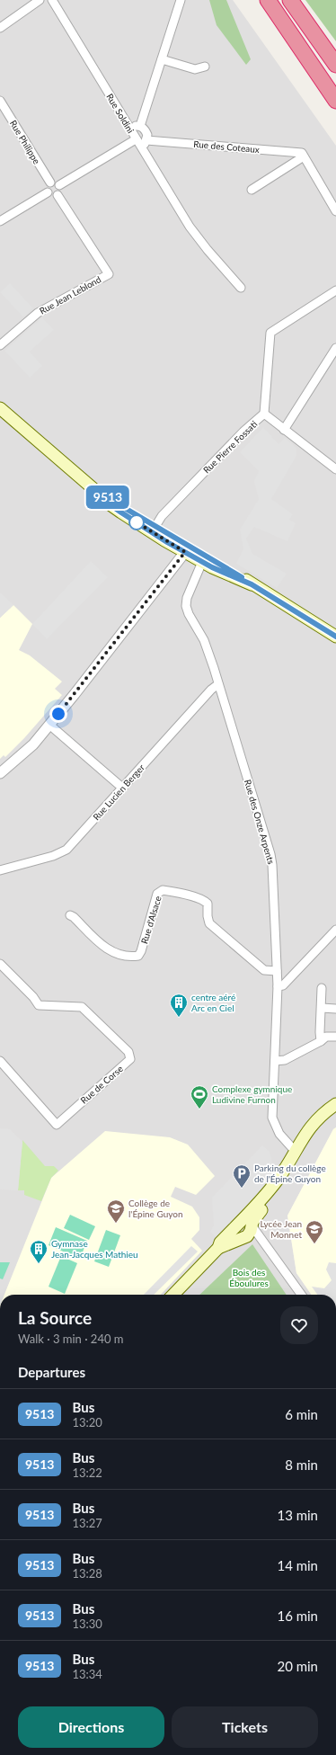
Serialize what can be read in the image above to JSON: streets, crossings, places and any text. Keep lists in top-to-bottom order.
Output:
{
  "streets": {
    "street": [
      "Rue Soldini",
      "Rue Philippe",
      "Rue des Coteaux",
      "Rue Jean Leblond",
      "Rue Pierre Fossati",
      "Rue Lucien Berger",
      "Rue des Onze Arpents",
      "Rue d'Alsace",
      "Rue de Corse"
    ]
  },
  "crossings": [
    ["Rue Philippe", "Rue Jean Leblond"],
    ["Rue Lucien Berger", "Rue des Onze Arpents"],
    ["Rue des Onze Arpents", "Rue d'Alsace"]
  ],
  "parks": ["Bois des Éboulures"],
  "places": {
    "building": ["centre aéré Arc en Ciel", "Gymnase Jean-Jacques Mathieu"],
    "sports": ["Complexe gymnique Ludivine Furnon"],
    "parking": ["Parking du collège de l'Épine Guyon"],
    "school or university": ["Collège de l'Épine Guyon", "Lycée Jean Monnet"]
  },
  "lines": ["bus line 9513"],
  "page": {
    "on_map": "9513",
    "heading": [
      ["La Source", "Walk · 3 min · 240 m"],
      "Departures"
    ],
    "list": [
      {
        "mark": "9513",
        "name": "Bus",
        "note": "13:20",
        "value": "6 min"
      },
      {
        "mark": "9513",
        "name": "Bus",
        "note": "13:22",
        "value": "8 min"
      },
      {
        "mark": "9513",
        "name": "Bus",
        "note": "13:27",
        "value": "13 min"
      },
      {
        "mark": "9513",
        "name": "Bus",
        "note": "13:28",
        "value": "14 min"
      },
      {
        "mark": "9513",
        "name": "Bus",
        "note": "13:30",
        "value": "16 min"
      },
      {
        "mark": "9513",
        "name": "Bus",
        "note": "13:34",
        "value": "20 min"
      }
    ],
    "buttons": ["Directions", "Tickets"]
  }
}
